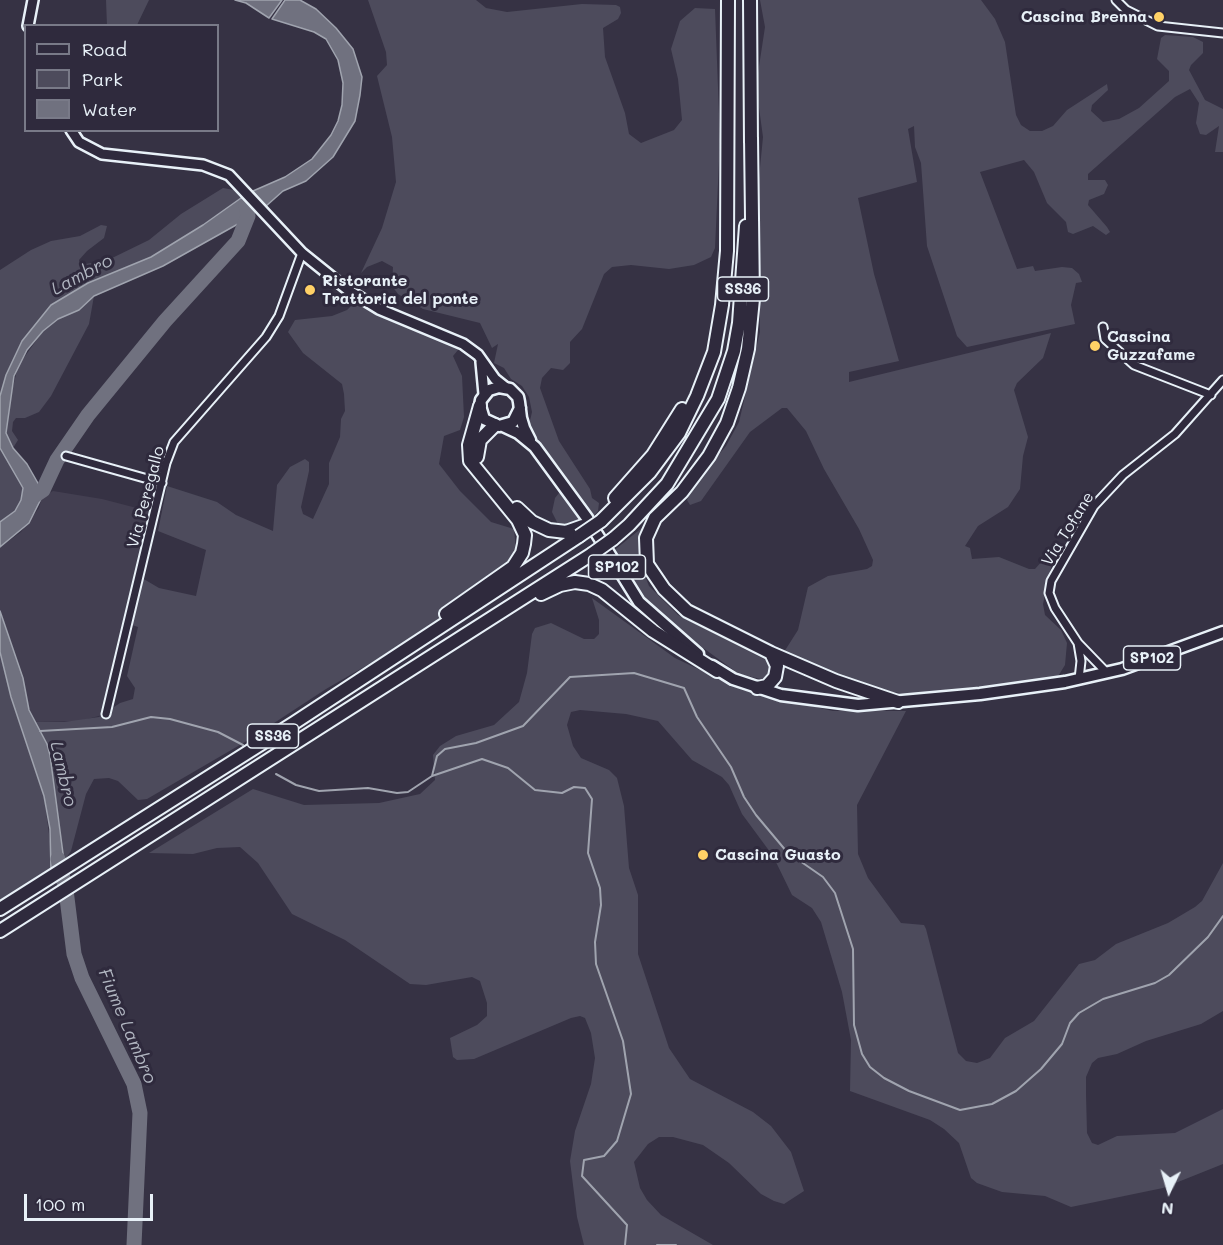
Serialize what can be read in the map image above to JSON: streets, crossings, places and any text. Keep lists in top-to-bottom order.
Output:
{
  "streets": {
    "highway": ["SS36"],
    "main road": ["SP102"],
    "street": ["Via Peregallo", "Via Tofane"]
  },
  "crossings": [
    ["Via Tofane", "SP102"]
  ],
  "water": ["Lambro", "Fiume Lambro"],
  "places": [
    "Cascina Brenna",
    "Ristorante Trattoria del ponte",
    "Cascina Guzzafame",
    "Cascina Guasto"
  ],
  "legend": ["Road", "Park", "Water"],
  "scale_bar": "100 m",
  "north": "bottom"
}
